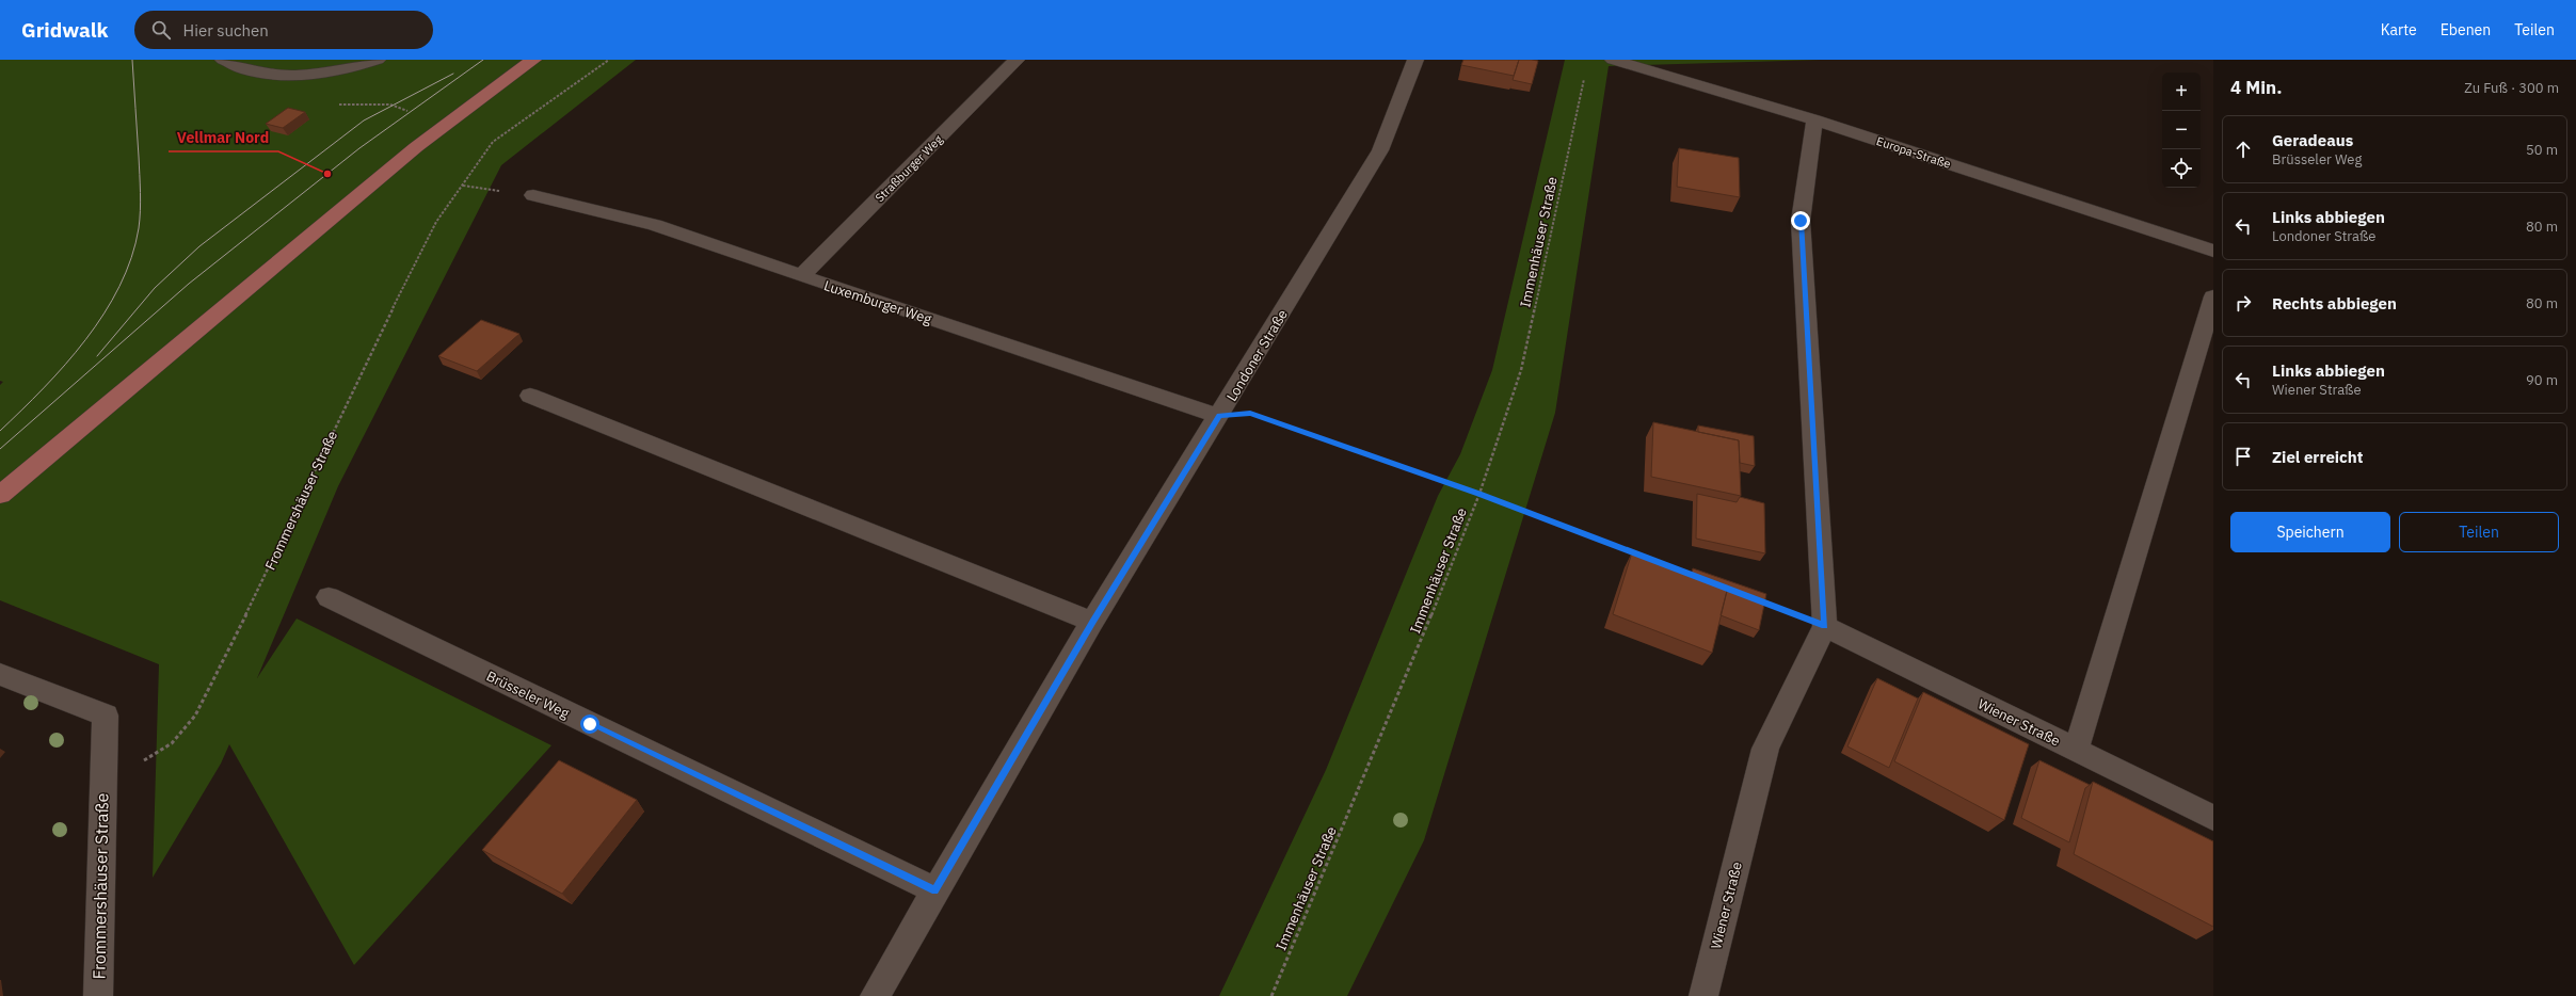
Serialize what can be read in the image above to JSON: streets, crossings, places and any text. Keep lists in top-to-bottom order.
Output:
{
  "streets": {
    "street": [
      "Europa-Straße",
      "Straßburger Weg",
      "Luxemburger Weg",
      "Londoner Straße",
      "Frommershäuser Straße",
      "Brüsseler Weg",
      "Wiener Straße"
    ],
    "path": ["Immenhäuser Straße"]
  },
  "crossings": [
    ["Europa-Straße", "Wiener Straße"],
    ["Straßburger Weg", "Luxemburger Weg"],
    ["Luxemburger Weg", "Londoner Straße"],
    ["Londoner Straße", "Brüsseler Weg"]
  ],
  "places": ["Vellmar Nord"],
  "page": {
    "header": "Gridwalk",
    "search": "Hier suchen",
    "nav": ["Karte", "Ebenen", "Teilen"],
    "heading": ["4 Min.", "Zu Fuß · 300 m"],
    "map_buttons": ["+", "−"],
    "list": [
      ["Geradeaus", "Brüsseler Weg", "50 m"],
      ["Links abbiegen", "Londoner Straße", "80 m"],
      ["Rechts abbiegen", "80 m"],
      ["Links abbiegen", "Wiener Straße", "90 m"],
      "Ziel erreicht"
    ],
    "buttons": ["Speichern", "Teilen"]
  }
}
